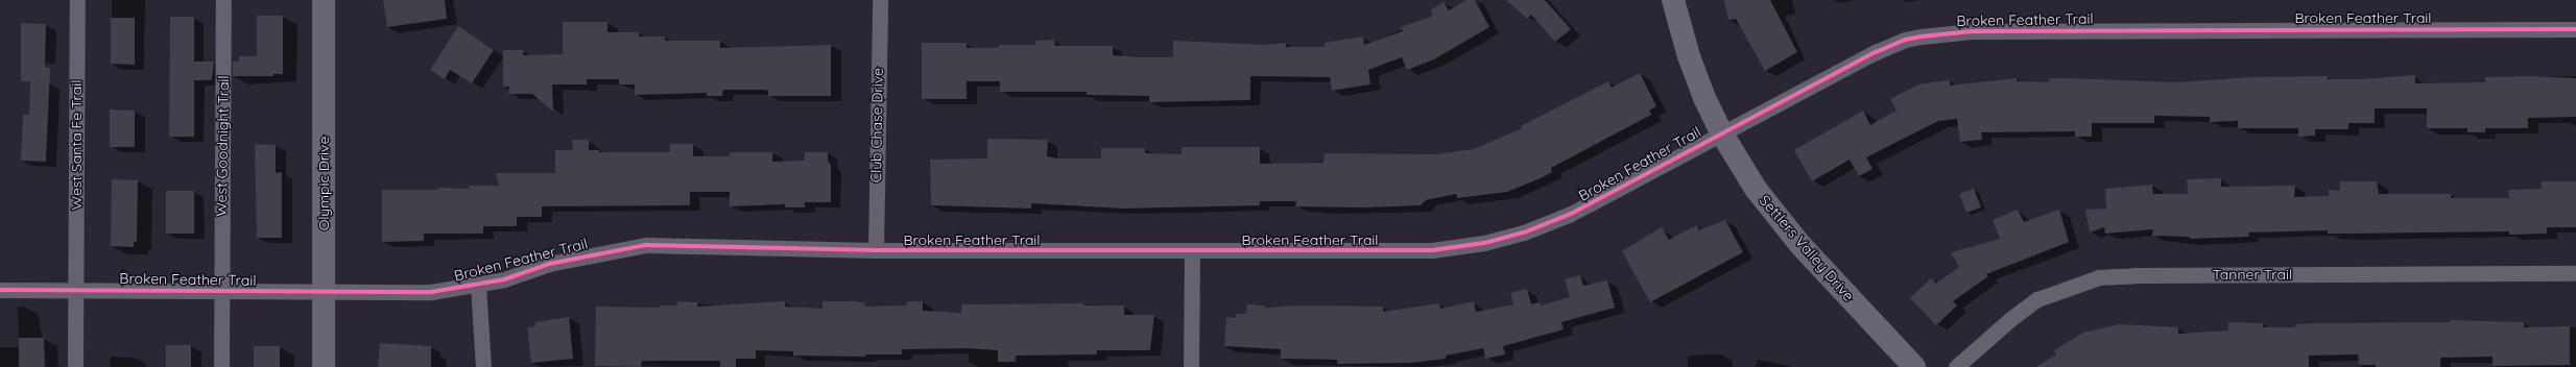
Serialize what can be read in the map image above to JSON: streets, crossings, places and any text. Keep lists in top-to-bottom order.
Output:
{
  "streets": {
    "street": [
      "Broken Feather Trail",
      "Club Chase Drive",
      "West Santa Fe Trail",
      "West Goodnight Trail",
      "Olympic Drive",
      "Settlers Valley Drive",
      "Tanner Trail"
    ]
  },
  "crossings": [
    ["Broken Feather Trail", "Club Chase Drive"],
    ["Broken Feather Trail", "West Santa Fe Trail"],
    ["Broken Feather Trail", "West Goodnight Trail"],
    ["Broken Feather Trail", "Olympic Drive"],
    ["Broken Feather Trail", "Settlers Valley Drive"]
  ]
}
